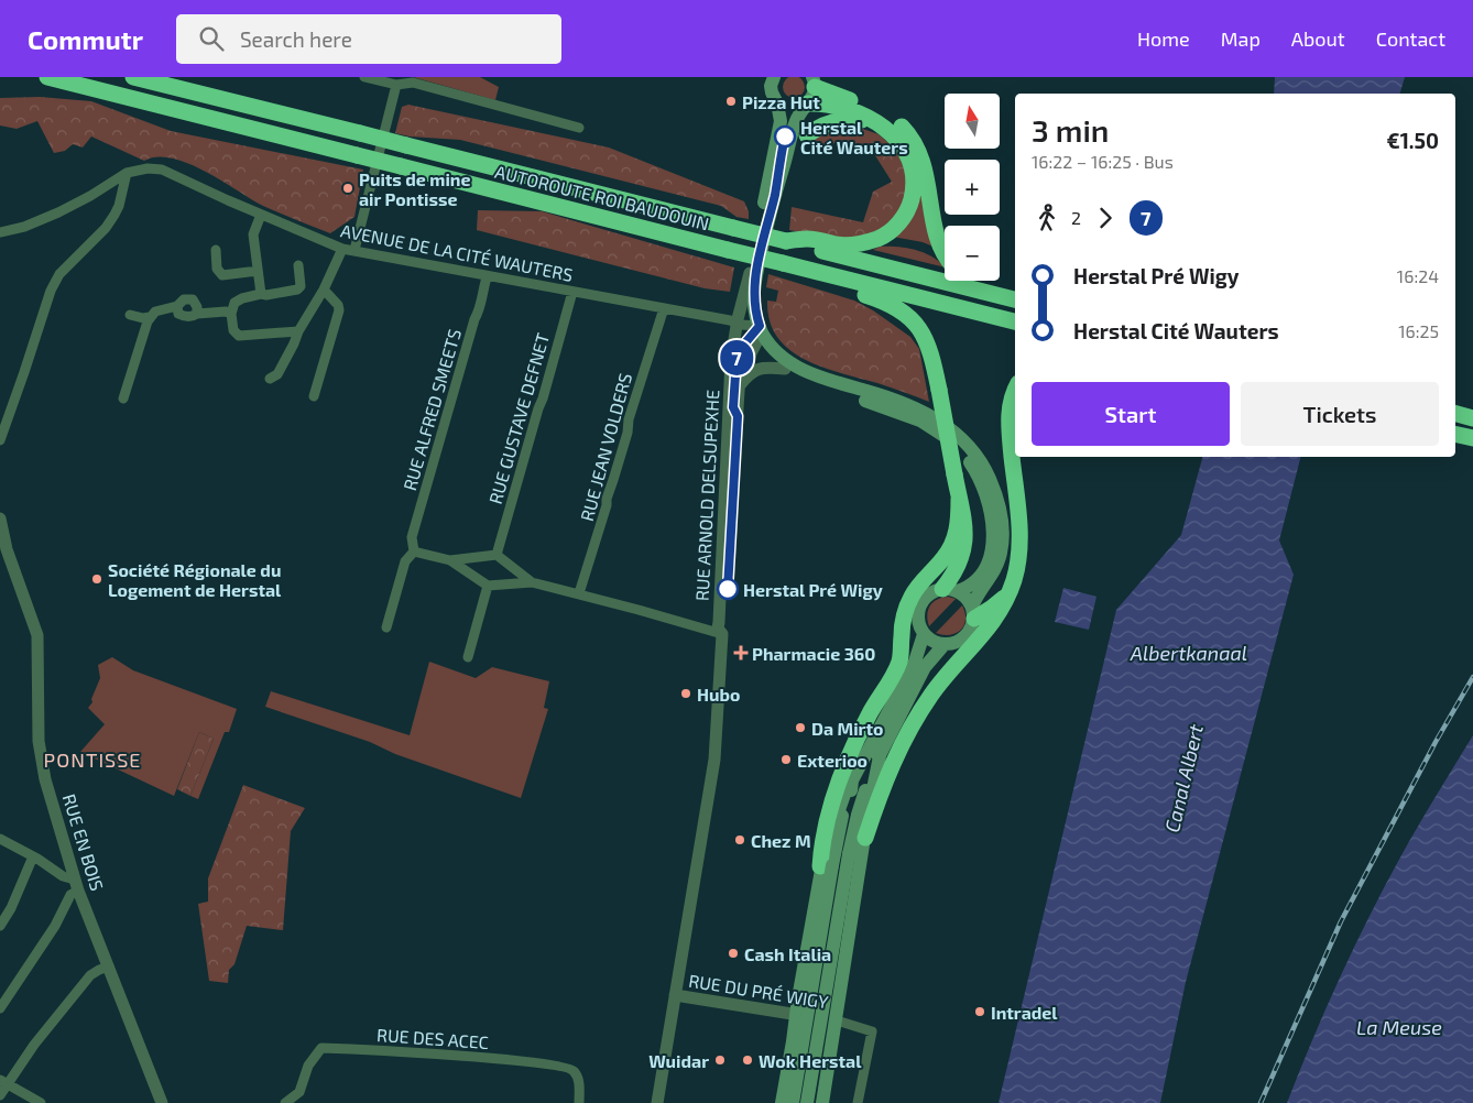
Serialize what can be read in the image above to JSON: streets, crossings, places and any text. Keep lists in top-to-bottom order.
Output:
{
  "streets": {
    "highway": ["AUTOROUTE ROI BAUDOUIN"],
    "street": [
      "AVENUE DE LA CITÉ WAUTERS",
      "RUE ALFRED SMEETS",
      "RUE GUSTAVE DEFNET",
      "RUE JEAN VOLDERS",
      "RUE ARNOLD DELSUPEXHE",
      "RUE EN BOIS",
      "RUE DU PRÉ WIGY",
      "RUE DES ACEC"
    ]
  },
  "crossings": [
    ["AVENUE DE LA CITÉ WAUTERS", "RUE ALFRED SMEETS"],
    ["AVENUE DE LA CITÉ WAUTERS", "RUE GUSTAVE DEFNET"],
    ["AVENUE DE LA CITÉ WAUTERS", "RUE JEAN VOLDERS"],
    ["AVENUE DE LA CITÉ WAUTERS", "RUE ARNOLD DELSUPEXHE"],
    ["RUE ARNOLD DELSUPEXHE", "RUE DU PRÉ WIGY"]
  ],
  "districts": ["PONTISSE"],
  "water": ["Albertkanaal", "Canal Albert", "La Meuse"],
  "places": {
    "other": [
      "Pizza Hut",
      "Herstal Cité Wauters",
      "Puits de mine air Pontisse",
      "Société Régionale du Logement de Herstal",
      "Herstal Pré Wigy",
      "Hubo",
      "Da Mirto",
      "Exterioo",
      "Chez M",
      "Cash Italia",
      "Intradel",
      "Wuidar",
      "Wok Herstal"
    ],
    "health": ["Pharmacie 360"]
  },
  "lines": ["bus line 7"],
  "north": "top",
  "page": {
    "header": "Commutr",
    "search": "Search here",
    "nav": [
      "Home",
      "Map",
      "About",
      "Contact"
    ],
    "on_map": "7",
    "map_buttons": ["+", "−"],
    "heading": ["3 min", "16:22 – 16:25 · Bus", "€1.50"],
    "legs": ["2", "7"],
    "list": [
      {
        "name": "Herstal Pré Wigy",
        "value": "16:24"
      },
      {
        "name": "Herstal Cité Wauters",
        "value": "16:25"
      }
    ],
    "buttons": ["Start", "Tickets"]
  }
}
